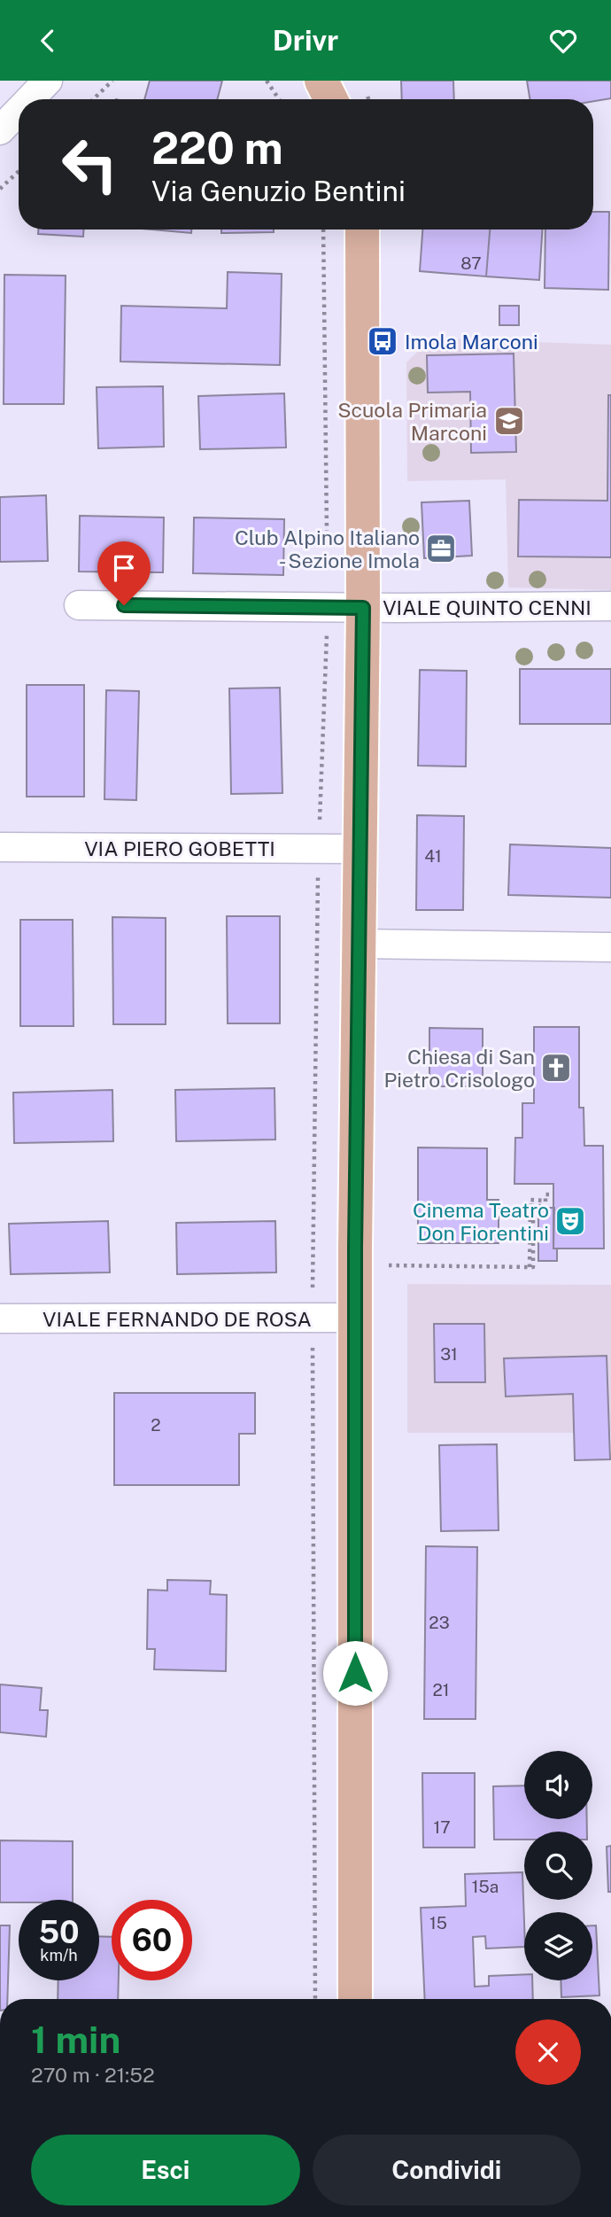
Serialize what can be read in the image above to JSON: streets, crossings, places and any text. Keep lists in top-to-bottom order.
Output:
{
  "streets": {
    "street": ["VIALE QUINTO CENNI", "VIA PIERO GOBETTI", "VIALE FERNANDO DE ROSA"]
  },
  "places": {
    "bus stop": ["Imola Marconi"],
    "school or university": ["Scuola Primaria Marconi"],
    "office": ["Club Alpino Italiano - Sezione Imola"],
    "church": ["Chiesa di San Pietro Crisologo"],
    "theatre": ["Cinema Teatro Don Fiorentini"]
  },
  "house_numbers": [
    "87",
    "41",
    "31",
    "2",
    "23",
    "21",
    "17",
    "15a",
    "15"
  ],
  "page": {
    "header": "Drivr",
    "turn": ["220 m", "Via Genuzio Bentini"],
    "speed": "50 km/h",
    "limit": "60",
    "heading": ["1 min", "270 m · 21:52"],
    "buttons": ["Esci", "Condividi"]
  }
}
